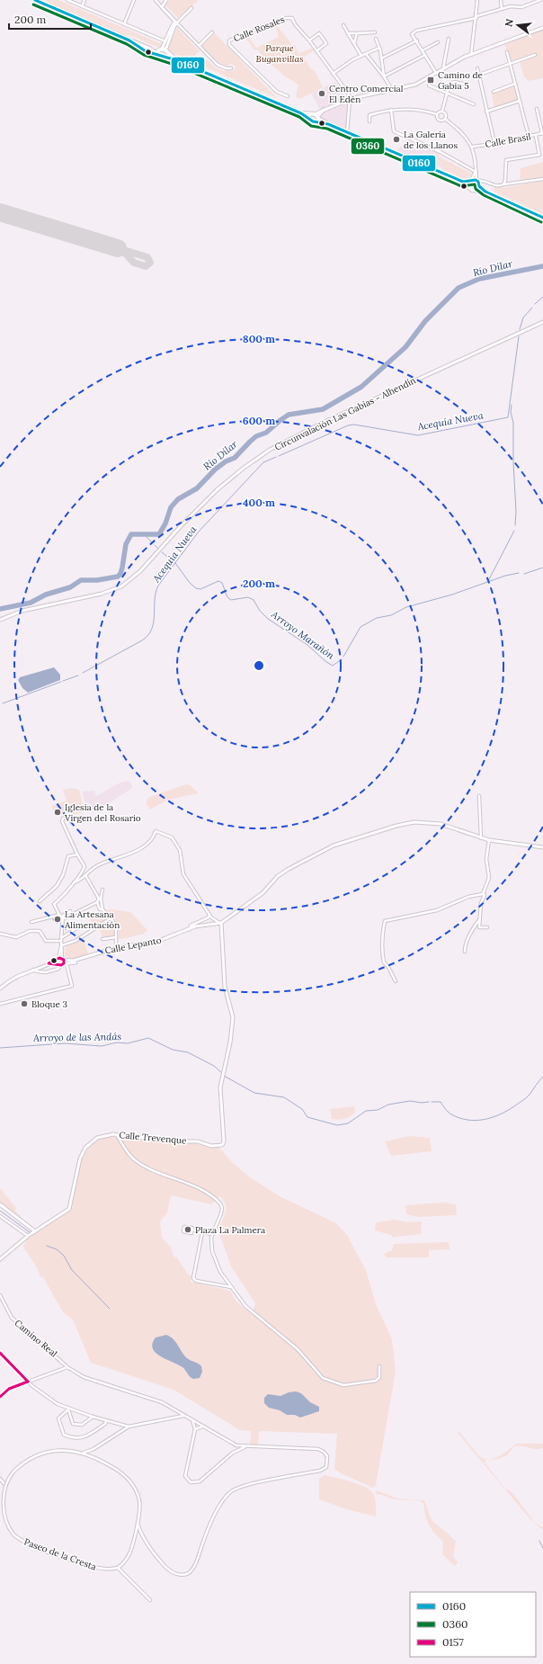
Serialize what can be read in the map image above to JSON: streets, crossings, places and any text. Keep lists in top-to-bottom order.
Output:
{
  "streets": {
    "street": [
      "Calle Rosales",
      "Calle Brasil",
      "Circunvalación Las Gabias - Alhendín",
      "Calle Lepanto",
      "Calle Trevenque",
      "Camino Real",
      "Paseo de la Cresta"
    ]
  },
  "crossings": [
    ["Calle Lepanto", "Calle Trevenque"]
  ],
  "water": [
    "Río Dílar",
    "Acequia Nueva",
    "Arroyo Marañón",
    "Arroyo de las Andás"
  ],
  "parks": ["Parque Buganvillas"],
  "places": {
    "transit": ["Camino de Gabia 5"],
    "other": [
      "Centro Comercial El Edén",
      "La Galería de los Llanos",
      "Iglesia de la Virgen del Rosario",
      "La Artesana Alimentación",
      "Bloque 3",
      "Plaza La Palmera"
    ]
  },
  "lines": ["transit line 0160", "transit line 0360", "transit line 0157"],
  "legend": ["0160", "0360", "0157"],
  "scale_bar": "200 m",
  "north": "left",
  "rings": [
    "800 m",
    "600 m",
    "400 m",
    "200 m"
  ]
}
